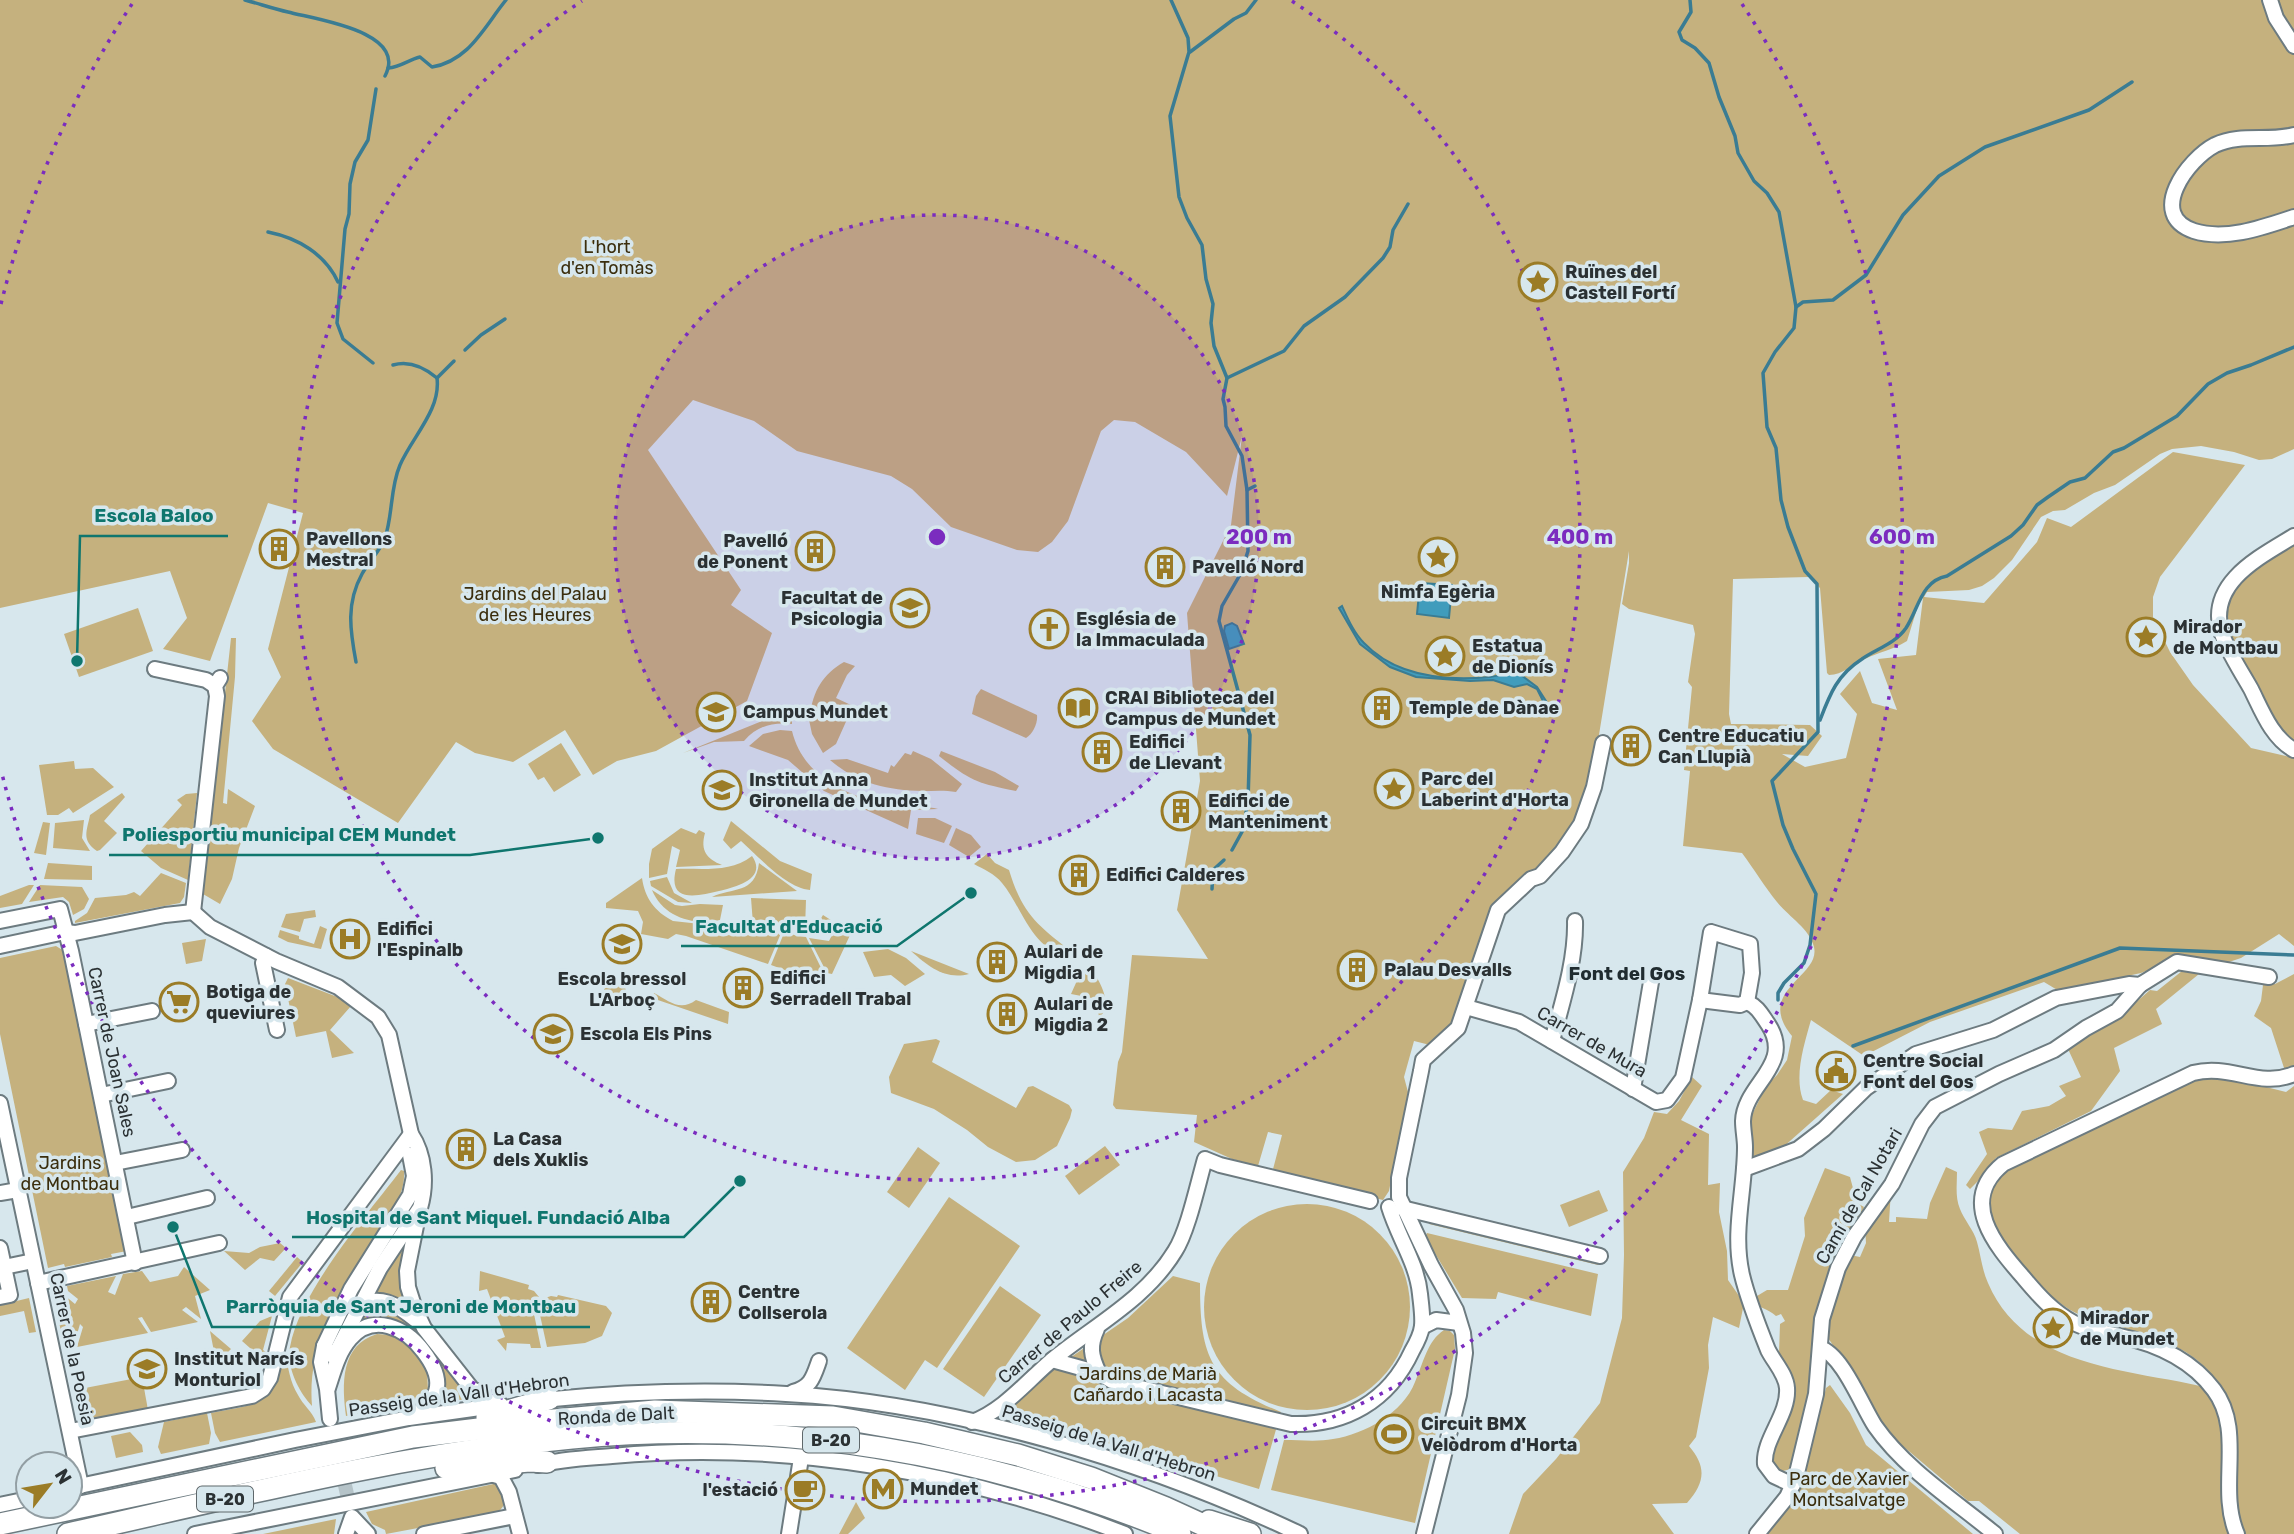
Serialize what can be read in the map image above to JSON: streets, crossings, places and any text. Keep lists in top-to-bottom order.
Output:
{
  "streets": {
    "highway": ["Ronda de Dalt", "B-20"],
    "street": [
      "Carrer de Mura",
      "Carrer de Joan Sales",
      "Camí de Cal Notari",
      "Carrer de Paulo Freire",
      "Carrer de la Poesia",
      "Passeig de la Vall d'Hebron"
    ]
  },
  "crossings": [
    ["Carrer de Paulo Freire", "Passeig de la Vall d'Hebron"],
    ["Passeig de la Vall d'Hebron", "Ronda de Dalt"]
  ],
  "districts": ["Font del Gos"],
  "parks": [
    "L'hort d'en Tomàs",
    "Jardins del Palau de les Heures",
    "Jardins de Montbau",
    "Jardins de Marià Cañardo i Lacasta",
    "Parc de Xavier Montsalvatge"
  ],
  "places": {
    "place": [
      "Ruïnes del Castell Fortí",
      "Nimfa Egèria",
      "Mirador de Montbau",
      "Estatua de Dionís",
      "Parc del Laberint d'Horta",
      "Mirador de Mundet"
    ],
    "building": [
      "Pavellons Mestral",
      "Pavelló de Ponent",
      "Pavelló Nord",
      "Temple de Dànae",
      "Centre Educatiu Can Llupià",
      "Edifici de Llevant",
      "Edifici de Manteniment",
      "Edifici Calderes",
      "Aulari de Migdia 1",
      "Palau Desvalls",
      "Edifici Serradell Trabal",
      "Aulari de Migdia 2",
      "La Casa dels Xuklis",
      "Centre Collserola"
    ],
    "school or university": [
      "Facultat de Psicologia",
      "Campus Mundet",
      "Institut Anna Gironella de Mundet",
      "Escola bressol L'Arboç",
      "Escola Els Pins",
      "Institut Narcís Monturiol"
    ],
    "church": ["Església de la Immaculada"],
    "other": [
      "Escola Baloo",
      "Poliesportiu municipal CEM Mundet",
      "Facultat d'Educació",
      "Hospital de Sant Miquel. Fundació Alba",
      "Parròquia de Sant Jeroni de Montbau"
    ],
    "library": ["CRAI Biblioteca del Campus de Mundet"],
    "hospital": ["Edifici l'Espinalb"],
    "supermarket": ["Botiga de queviures"],
    "public building": ["Centre Social Font del Gos"],
    "sports": ["Circuit BMX Velòdrom d'Horta"],
    "metro station": ["Mundet"],
    "cafe": ["l'estació"]
  },
  "north": "top right",
  "rings": ["200 m", "400 m", "600 m"]
}
